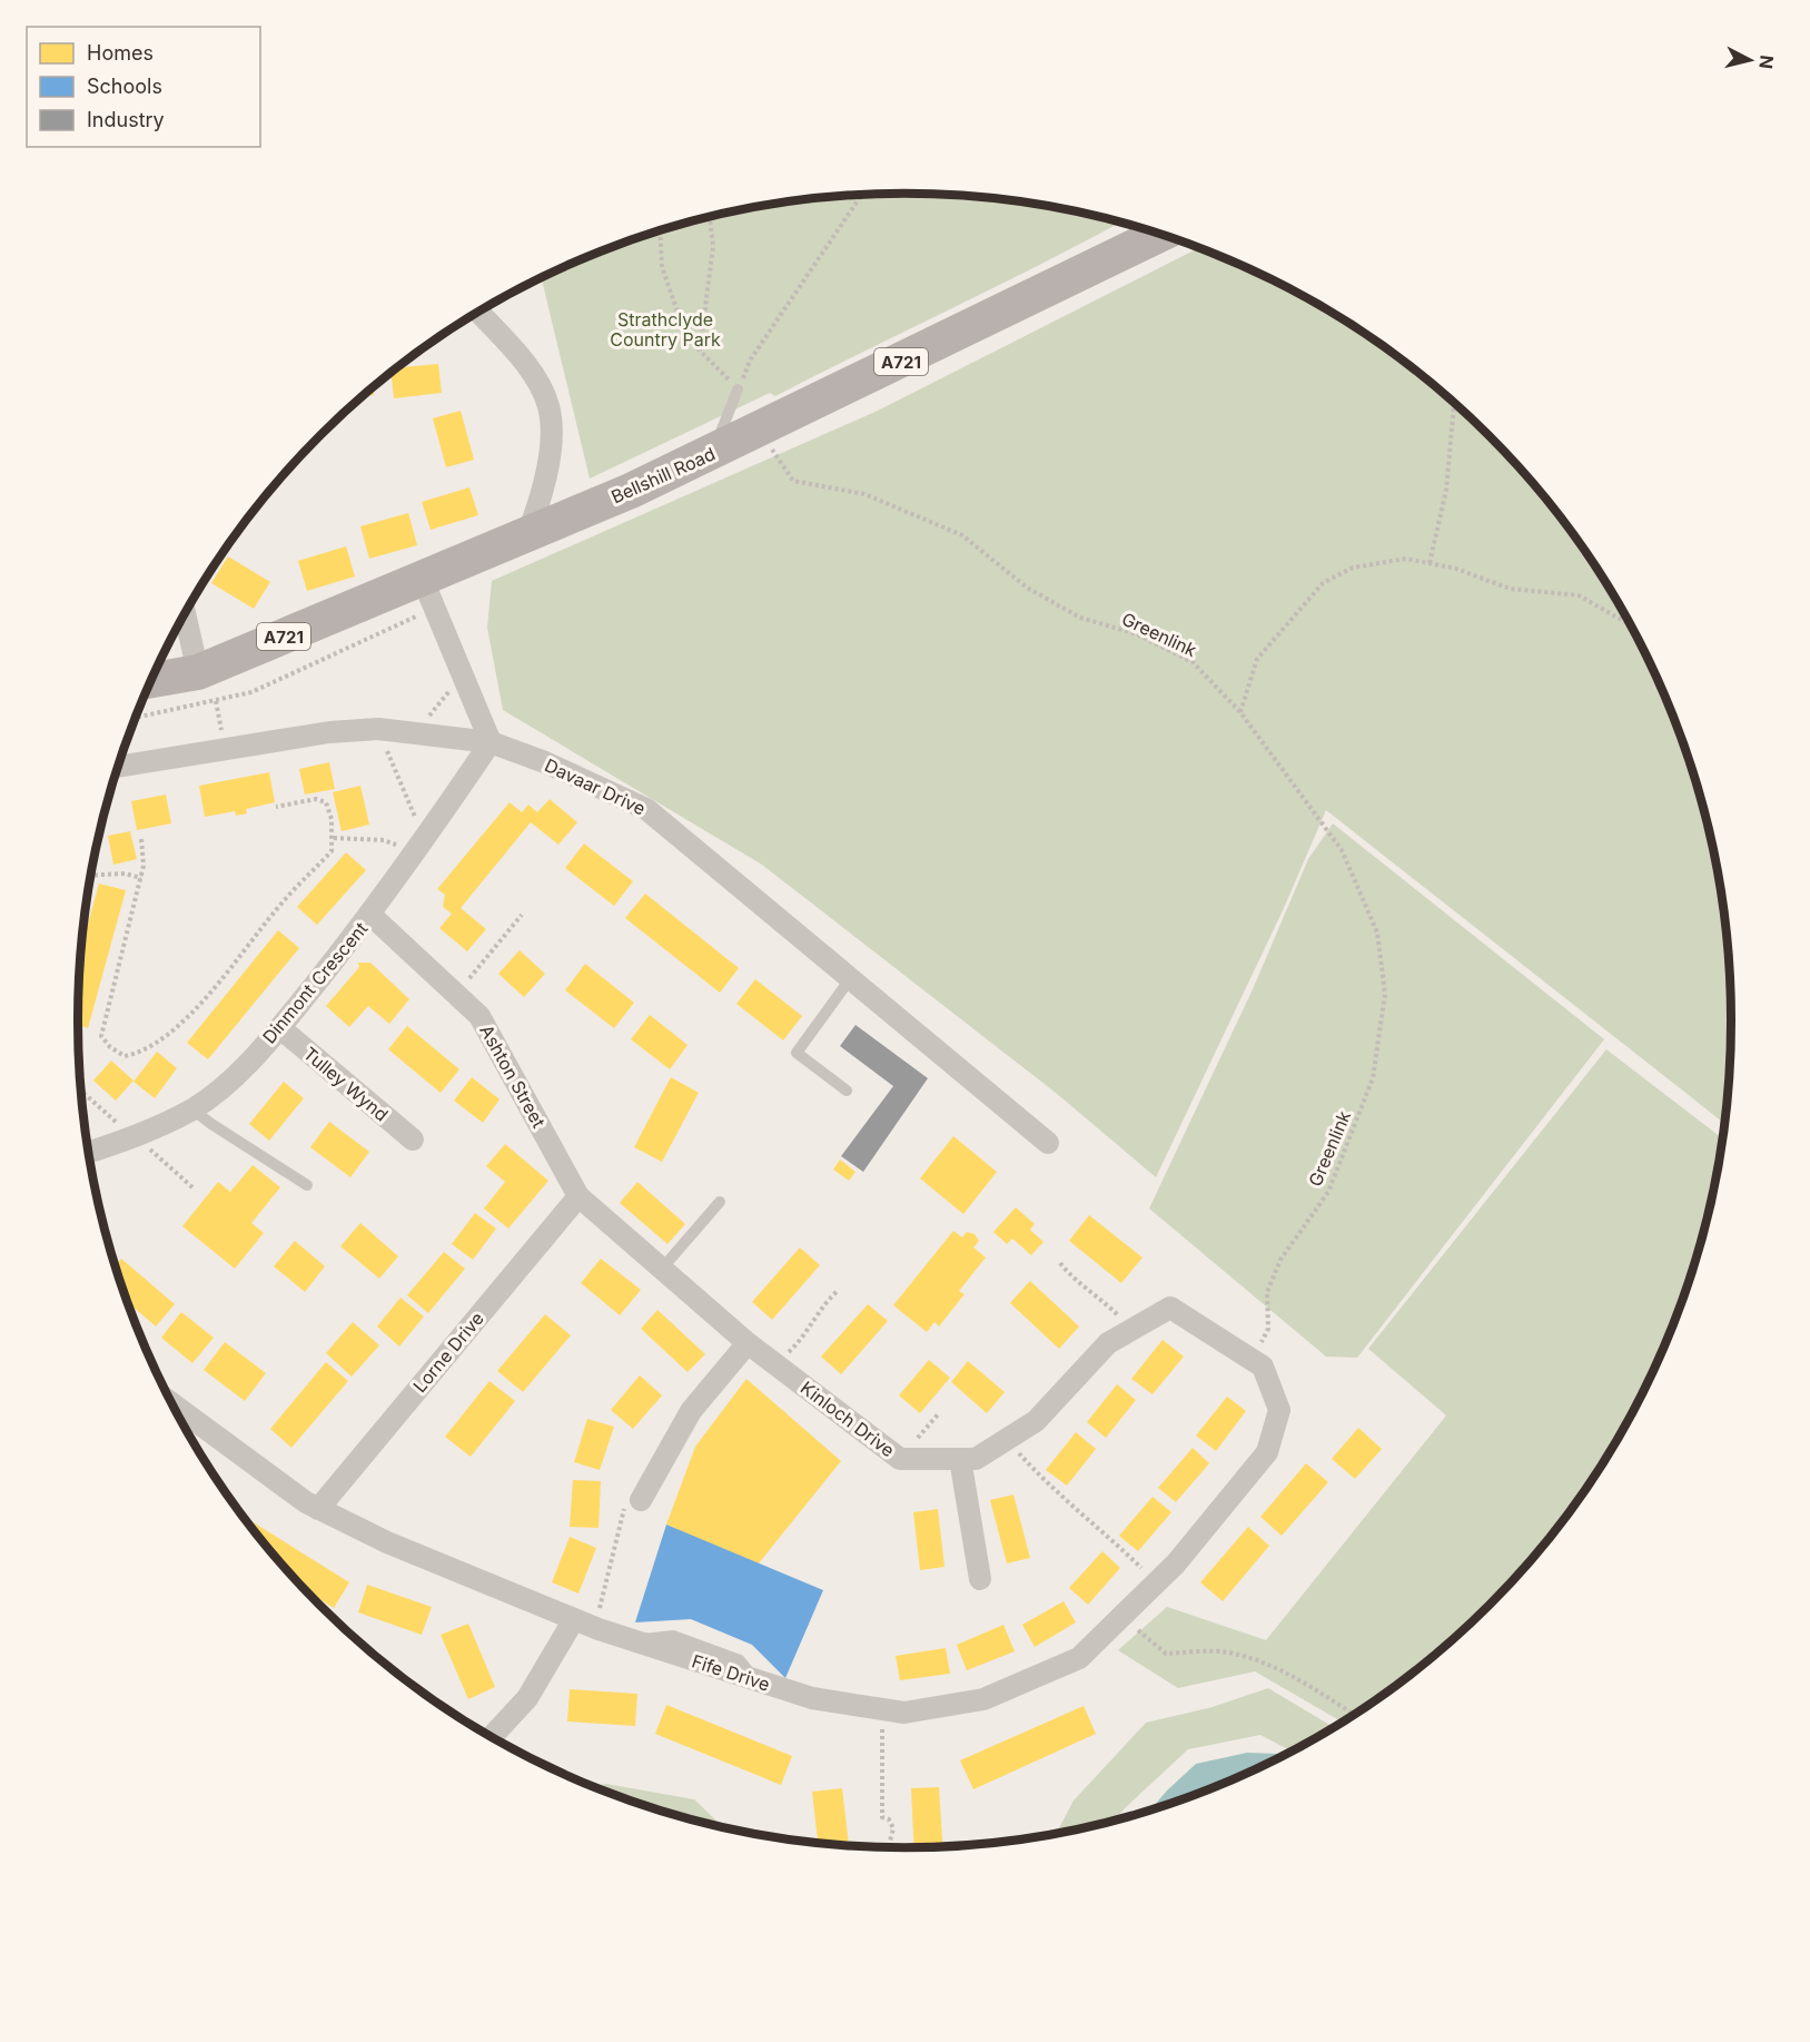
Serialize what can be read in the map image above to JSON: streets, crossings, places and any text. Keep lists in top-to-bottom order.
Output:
{
  "streets": {
    "main road": ["A721", "Bellshill Road"],
    "street": [
      "Davaar Drive",
      "Dinmont Crescent",
      "Ashton Street",
      "Tulley Wynd",
      "Lorne Drive",
      "Kinloch Drive",
      "Fife Drive"
    ],
    "path": ["Greenlink"]
  },
  "crossings": [
    ["Bellshill Road", "Greenlink"],
    ["Greenlink", "Kinloch Drive"],
    ["Davaar Drive", "Dinmont Crescent"],
    ["Dinmont Crescent", "Ashton Street"],
    ["Dinmont Crescent", "Tulley Wynd"],
    ["Ashton Street", "Lorne Drive"],
    ["Ashton Street", "Kinloch Drive"],
    ["Lorne Drive", "Kinloch Drive"],
    ["Lorne Drive", "Fife Drive"],
    ["Kinloch Drive", "Fife Drive"]
  ],
  "parks": ["Strathclyde Country Park"],
  "legend": ["Homes", "Schools", "Industry"],
  "north": "right"
}
